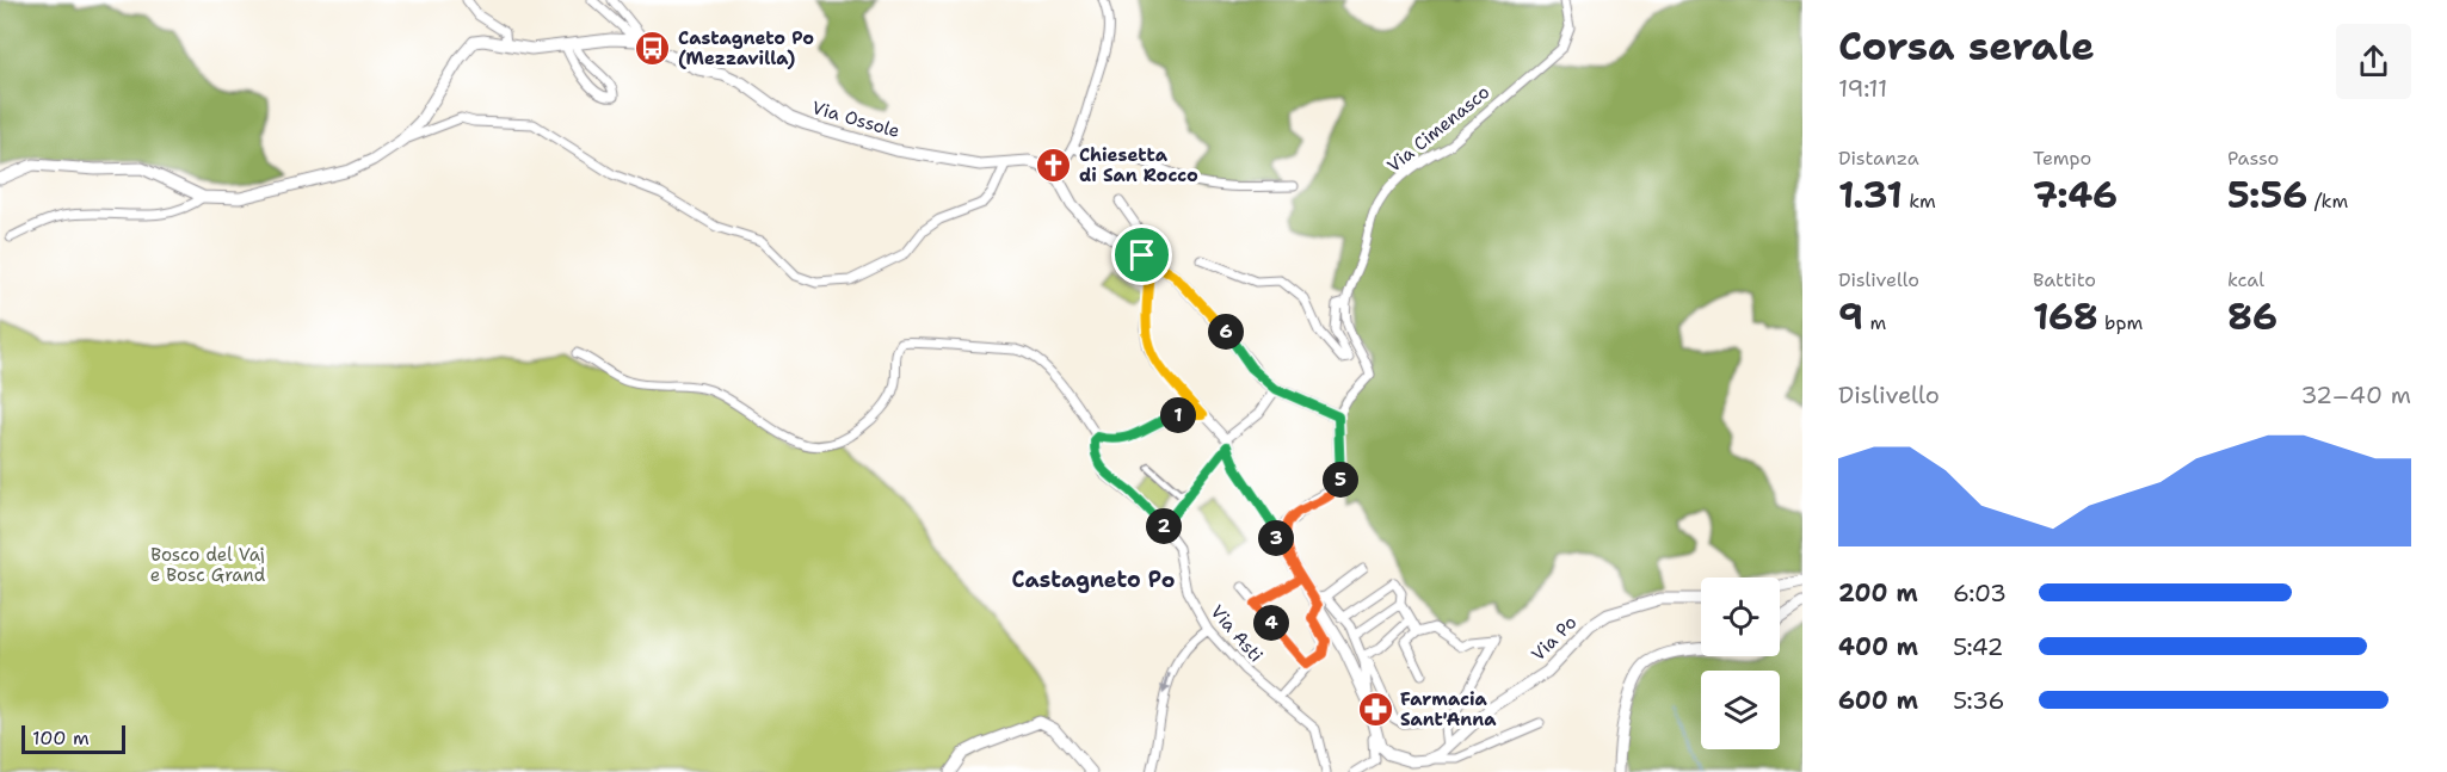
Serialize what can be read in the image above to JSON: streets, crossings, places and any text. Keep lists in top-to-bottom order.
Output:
{
  "streets": {
    "street": [
      "Via Ossole",
      "Via Cimenasco",
      "Via Asti",
      "Via Po"
    ]
  },
  "districts": ["Castagneto Po"],
  "parks": ["Bosco del Vaj e Bosc Grand"],
  "places": {
    "bus stop": ["Castagneto Po (Mezzavilla)"],
    "church": ["Chiesetta di San Rocco"],
    "pharmacy": ["Farmacia Sant'Anna"]
  },
  "scale_bar": "100 m",
  "page": {
    "heading": ["Corsa serale", "19:11"],
    "stats": [
      ["Distanza", "1.31 km"],
      ["Tempo", "7:46"],
      ["Passo", "5:56 /km"],
      ["Dislivello", "9 m"],
      ["Battito", "168 bpm"],
      ["kcal", "86"]
    ],
    "pins": [
      "6",
      "1",
      "5",
      "2",
      "3",
      "4"
    ],
    "chart": ["Dislivello", "32–40 m"],
    "list": [
      {
        "name": "200 m",
        "note": "6:03"
      },
      {
        "name": "400 m",
        "note": "5:42"
      },
      {
        "name": "600 m",
        "note": "5:36"
      }
    ],
    "scale": "100 m"
  }
}
